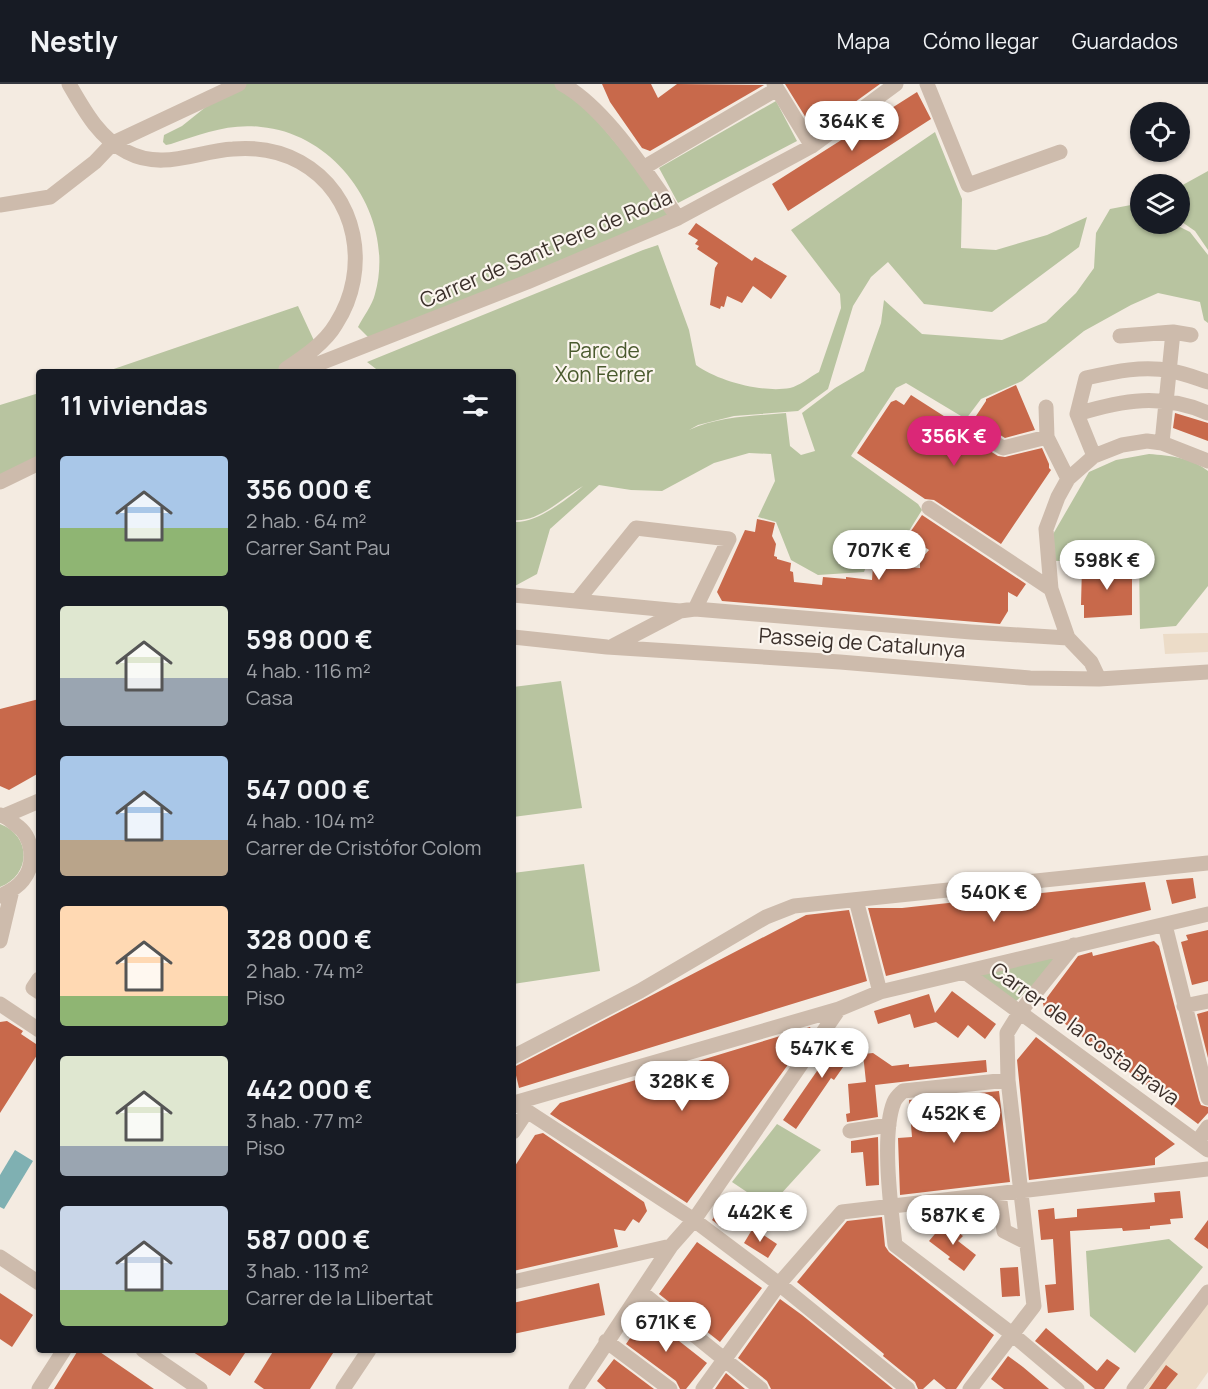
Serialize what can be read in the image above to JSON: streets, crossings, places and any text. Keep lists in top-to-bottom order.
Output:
{
  "streets": {
    "street": ["Carrer de Sant Pere de Roda", "Passeig de Catalunya", "Carrer de la costa Brava"]
  },
  "parks": ["Parc de Xon Ferrer"],
  "page": {
    "header": "Nestly",
    "nav": ["Mapa", "Cómo llegar", "Guardados"],
    "price": [
      "364K €",
      "356K €",
      "707K €",
      "598K €",
      "540K €",
      "547K €",
      "328K €",
      "452K €",
      "442K €",
      "587K €",
      "671K €"
    ],
    "heading": "11 viviendas",
    "list": [
      {
        "name": "356 000 €",
        "note": "2 hab. · 64 m² · Carrer Sant Pau"
      },
      {
        "name": "598 000 €",
        "note": "4 hab. · 116 m² · Casa"
      },
      {
        "name": "547 000 €",
        "note": "4 hab. · 104 m² · Carrer de Cristófor Colom"
      },
      {
        "name": "328 000 €",
        "note": "2 hab. · 74 m² · Piso"
      },
      {
        "name": "442 000 €",
        "note": "3 hab. · 77 m² · Piso"
      },
      {
        "name": "587 000 €",
        "note": "3 hab. · 113 m² · Carrer de la Llibertat"
      }
    ]
  }
}
